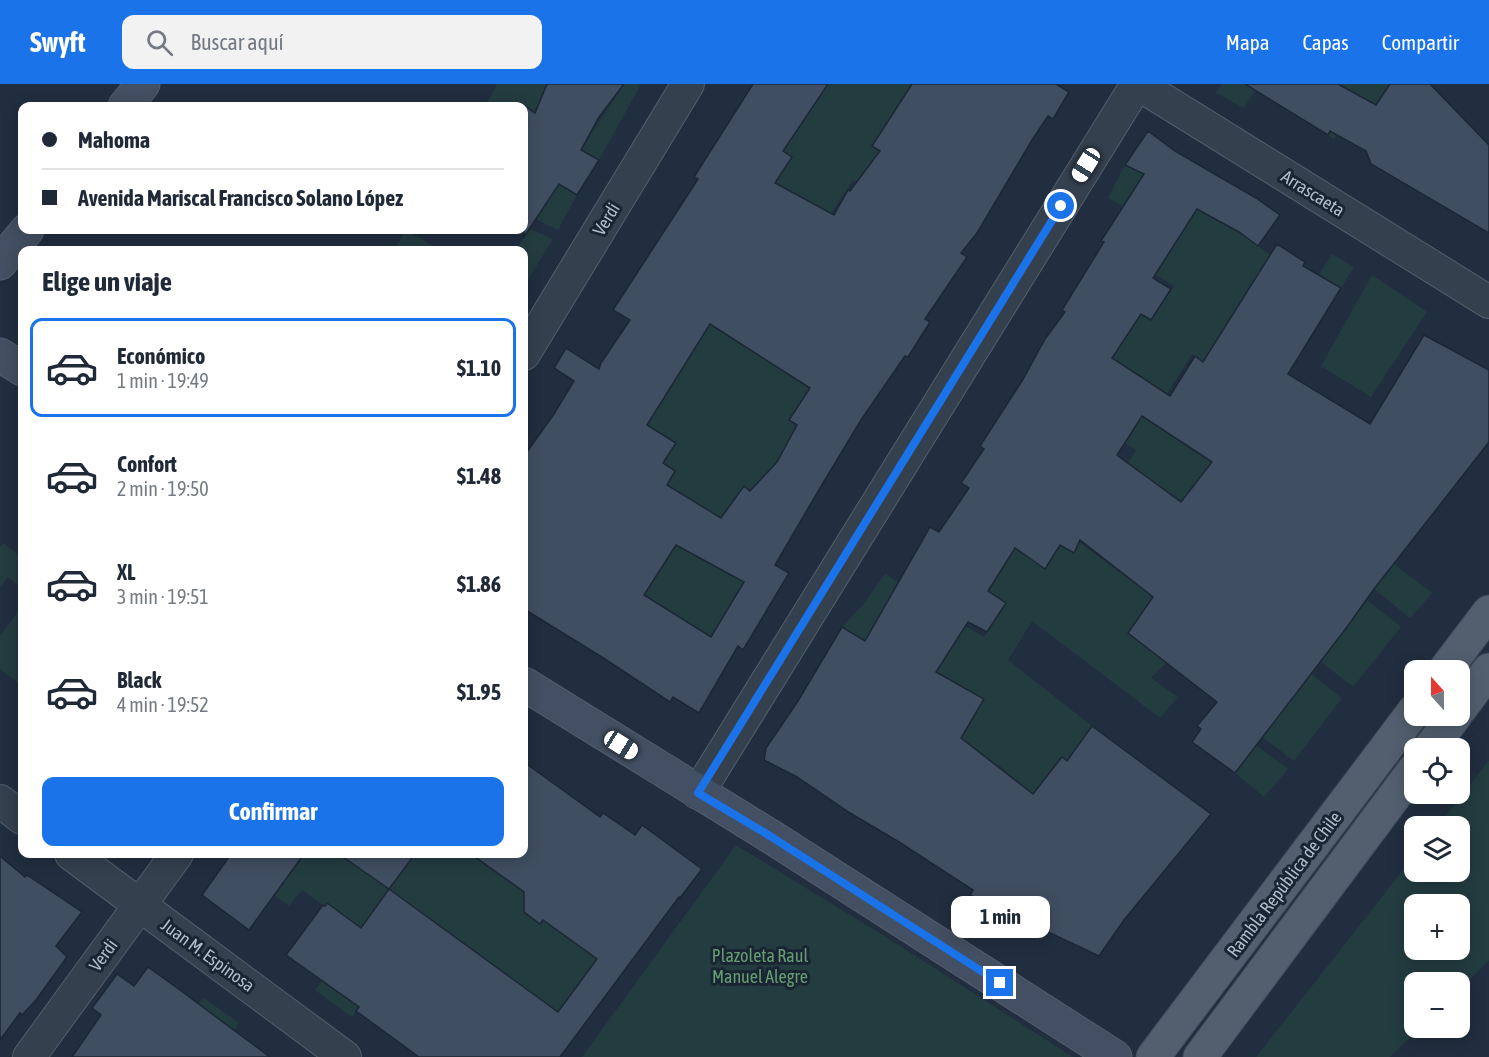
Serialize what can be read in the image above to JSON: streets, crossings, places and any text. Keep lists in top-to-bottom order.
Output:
{
  "streets": {
    "main road": ["Rambla República de Chile"],
    "street": ["Arrascaeta", "Verdi", "Juan M. Espinosa"]
  },
  "crossings": [
    ["Verdi", "Juan M. Espinosa"]
  ],
  "parks": ["Plazoleta Raul Manuel Alegre"],
  "north": "top",
  "page": {
    "header": "Swyft",
    "search": "Buscar aquí",
    "nav": ["Mapa", "Capas", "Compartir"],
    "banner": ["Mahoma", "Avenida Mariscal Francisco Solano López"],
    "heading": "Elige un viaje",
    "list": [
      {
        "name": "Económico",
        "note": "1 min · 19:49",
        "value": "$1.10"
      },
      {
        "name": "Confort",
        "note": "2 min · 19:50",
        "value": "$1.48"
      },
      {
        "name": "XL",
        "note": "3 min · 19:51",
        "value": "$1.86"
      },
      {
        "name": "Black",
        "note": "4 min · 19:52",
        "value": "$1.95"
      }
    ],
    "map_buttons": ["+", "−"],
    "buttons": "Confirmar",
    "bubble": "1 min"
  }
}
